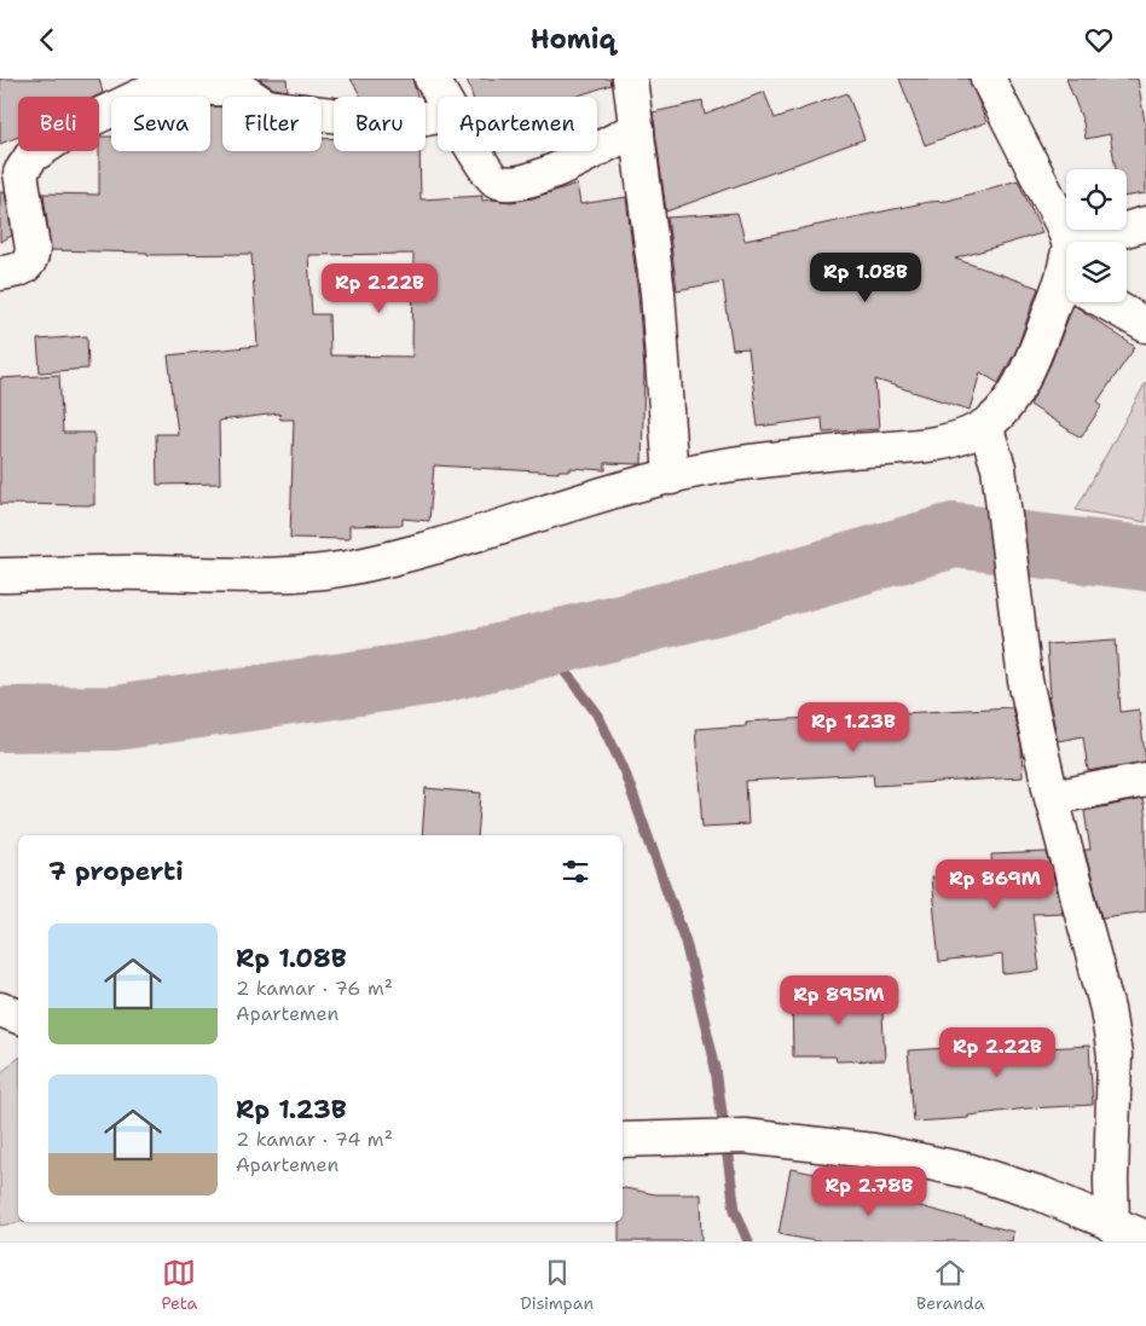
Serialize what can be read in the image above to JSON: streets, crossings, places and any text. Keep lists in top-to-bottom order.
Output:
{
  "page": {
    "header": "Homiq",
    "chip": [
      "Beli",
      "Sewa",
      "Filter",
      "Baru",
      "Apartemen"
    ],
    "price": [
      "Rp 1.08B",
      "Rp 2.22B",
      "Rp 1.23B",
      "Rp 869M",
      "Rp 895M",
      "Rp 2.22B",
      "Rp 2.78B"
    ],
    "heading": "7 properti",
    "list": [
      {
        "name": "Rp 1.08B",
        "note": "2 kamar · 76 m² · Apartemen"
      },
      {
        "name": "Rp 1.23B",
        "note": "2 kamar · 74 m² · Apartemen"
      }
    ],
    "tabs": ["Peta", "Disimpan", "Beranda"]
  }
}
